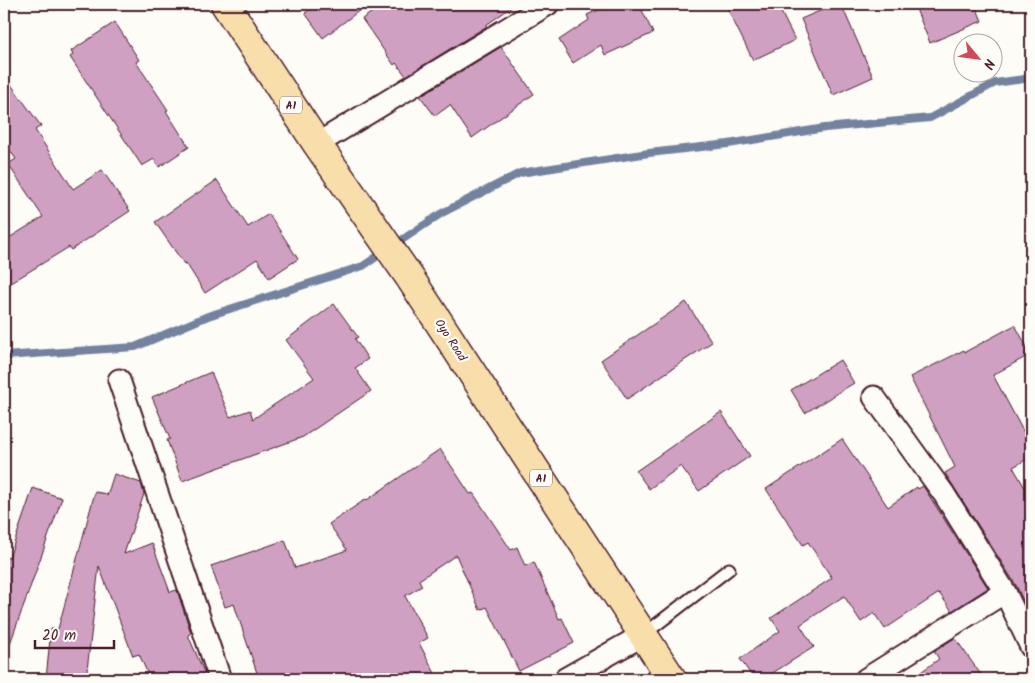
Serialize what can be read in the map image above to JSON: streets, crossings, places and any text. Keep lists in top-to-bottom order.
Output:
{
  "streets": {
    "highway": ["A1", "Oyo Road"]
  },
  "scale_bar": "20 m",
  "north": "bottom right"
}
